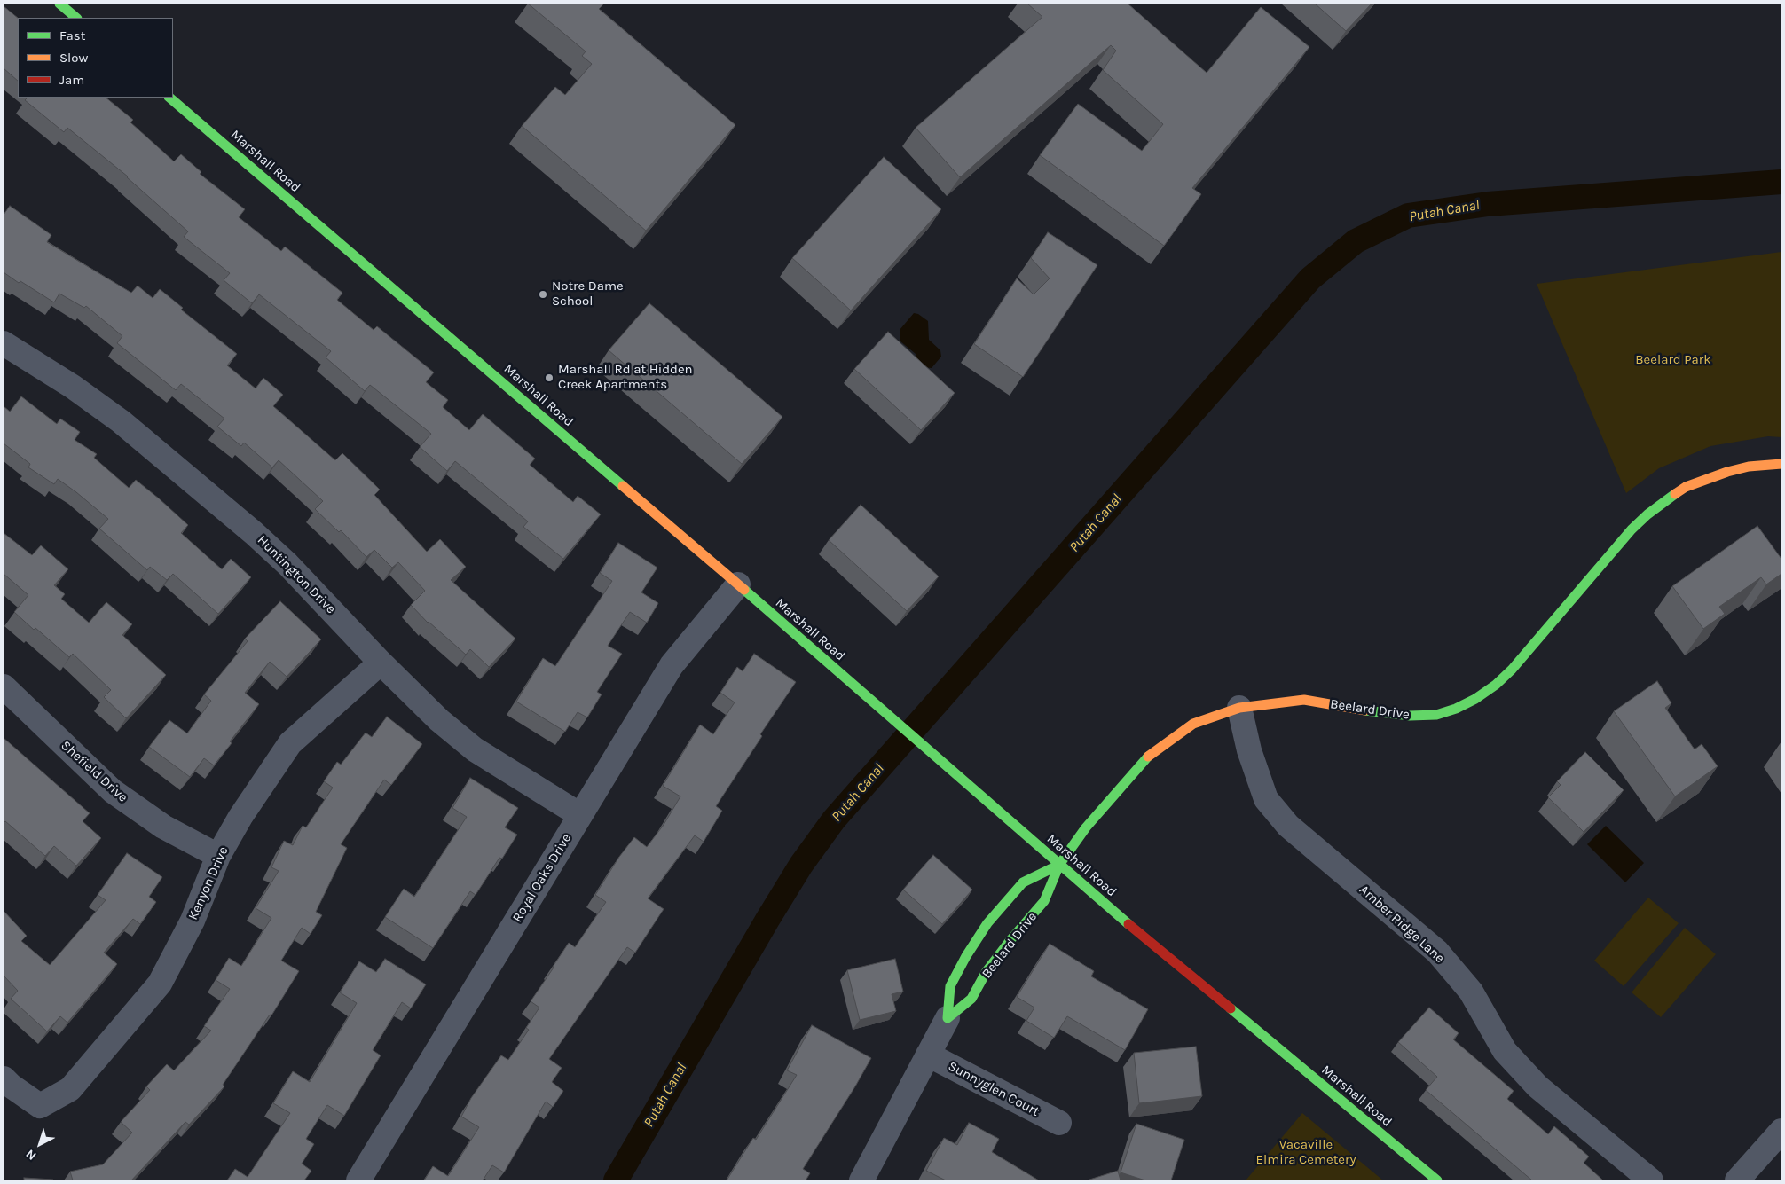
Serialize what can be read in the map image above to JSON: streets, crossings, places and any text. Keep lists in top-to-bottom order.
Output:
{
  "streets": {
    "street": [
      "Marshall Road",
      "Huntington Drive",
      "Beelard Drive",
      "Shefield Drive",
      "Royal Oaks Drive",
      "Kenyon Drive",
      "Amber Ridge Lane",
      "Sunnyglen Court"
    ]
  },
  "crossings": [
    ["Marshall Road", "Beelard Drive"],
    ["Marshall Road", "Royal Oaks Drive"],
    ["Huntington Drive", "Royal Oaks Drive"],
    ["Huntington Drive", "Kenyon Drive"],
    ["Beelard Drive", "Amber Ridge Lane"],
    ["Beelard Drive", "Sunnyglen Court"],
    ["Shefield Drive", "Kenyon Drive"]
  ],
  "water": ["Putah Canal"],
  "parks": ["Beelard Park", "Vacaville Elmira Cemetery"],
  "places": ["Notre Dame School", "Marshall Rd at Hidden Creek Apartments"],
  "legend": ["Fast", "Slow", "Jam"],
  "north": "bottom left"
}
